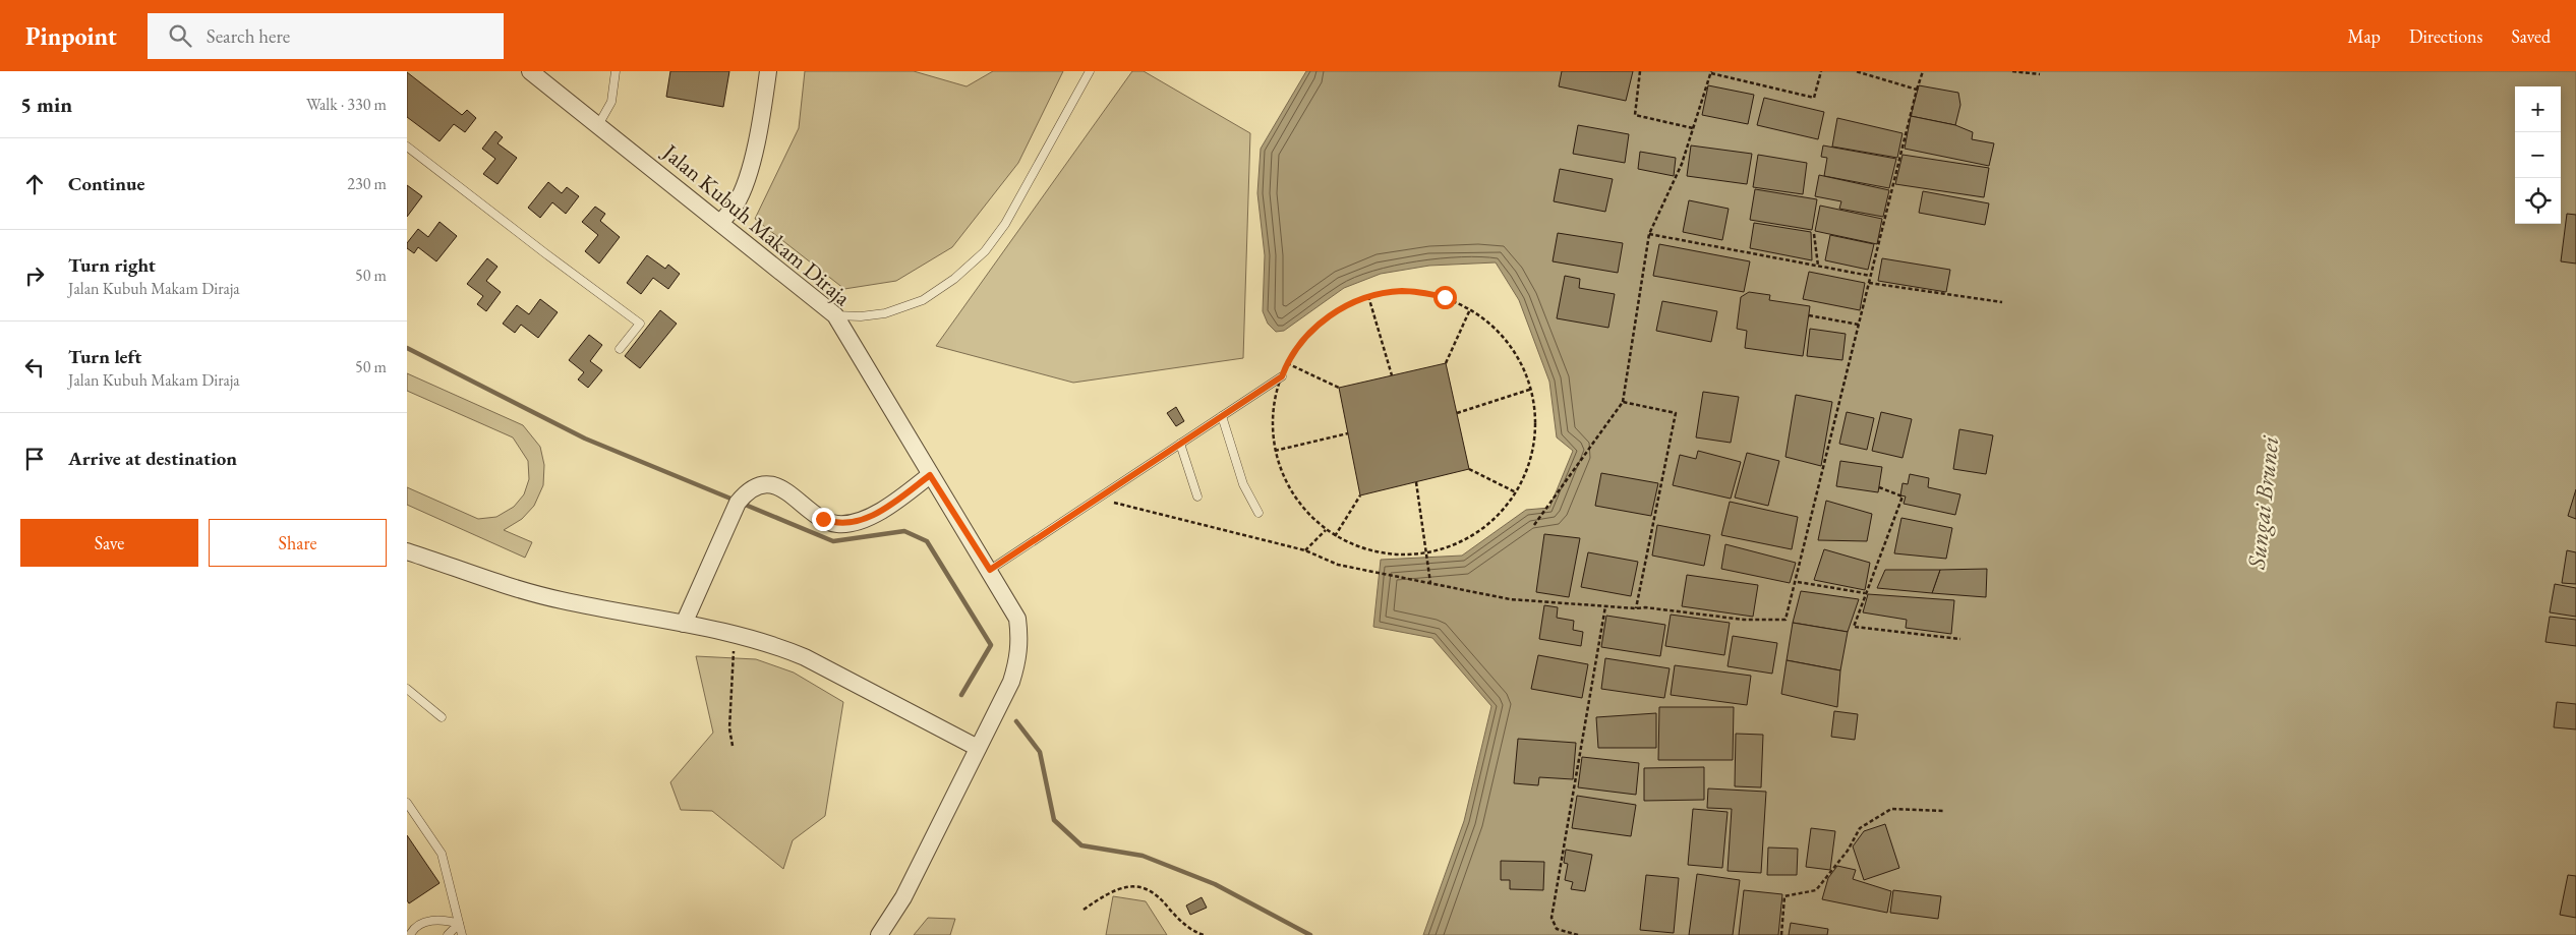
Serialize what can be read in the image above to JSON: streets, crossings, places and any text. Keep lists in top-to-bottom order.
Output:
{
  "streets": {
    "street": ["Jalan Kubuh Makam Diraja"]
  },
  "water": ["Sungai Brunei"],
  "page": {
    "header": "Pinpoint",
    "search": "Search here",
    "nav": ["Map", "Directions", "Saved"],
    "heading": ["5 min", "Walk · 330 m"],
    "map_buttons": ["+", "−"],
    "list": [
      ["Continue", "230 m"],
      ["Turn right", "Jalan Kubuh Makam Diraja", "50 m"],
      ["Turn left", "Jalan Kubuh Makam Diraja", "50 m"],
      "Arrive at destination"
    ],
    "buttons": ["Save", "Share"]
  }
}
